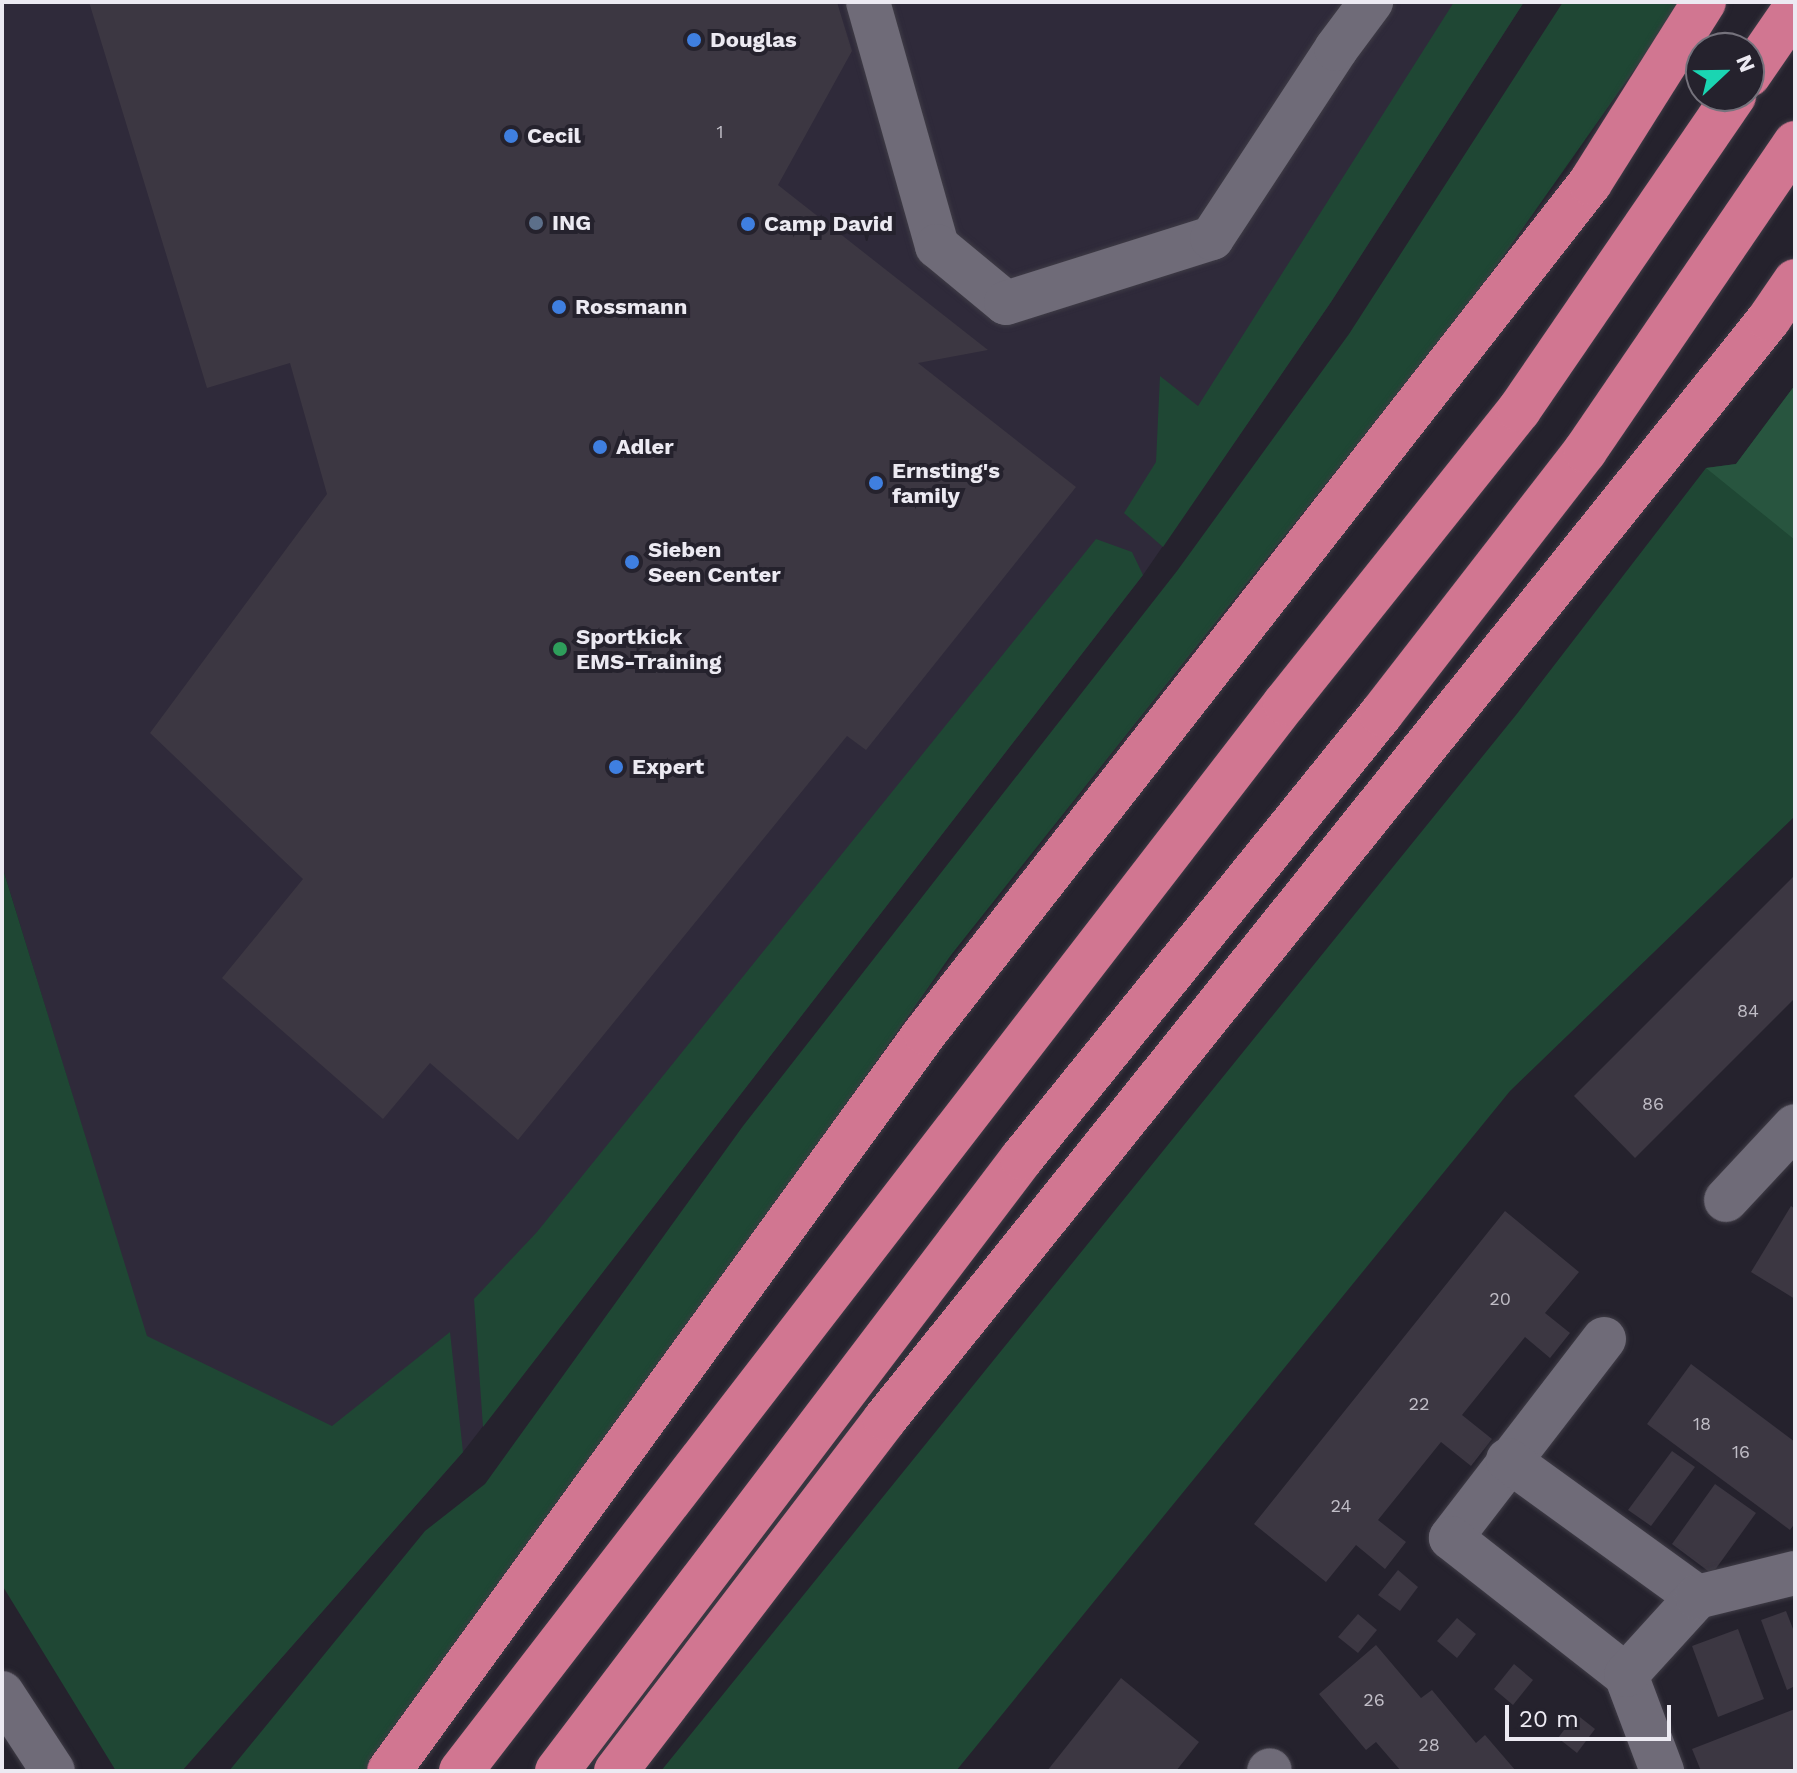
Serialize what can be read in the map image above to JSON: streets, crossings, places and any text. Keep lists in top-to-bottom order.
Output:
{
  "places": [
    "Douglas",
    "Cecil",
    "ING",
    "Camp David",
    "Rossmann",
    "Adler",
    "Ernsting's family",
    "Sieben Seen Center",
    "Sportkick EMS-Training",
    "Expert"
  ],
  "house_numbers": [
    "1",
    "84",
    "86",
    "20",
    "22",
    "18",
    "16",
    "24",
    "26",
    "28"
  ],
  "scale_bar": "20 m",
  "north": "right"
}
